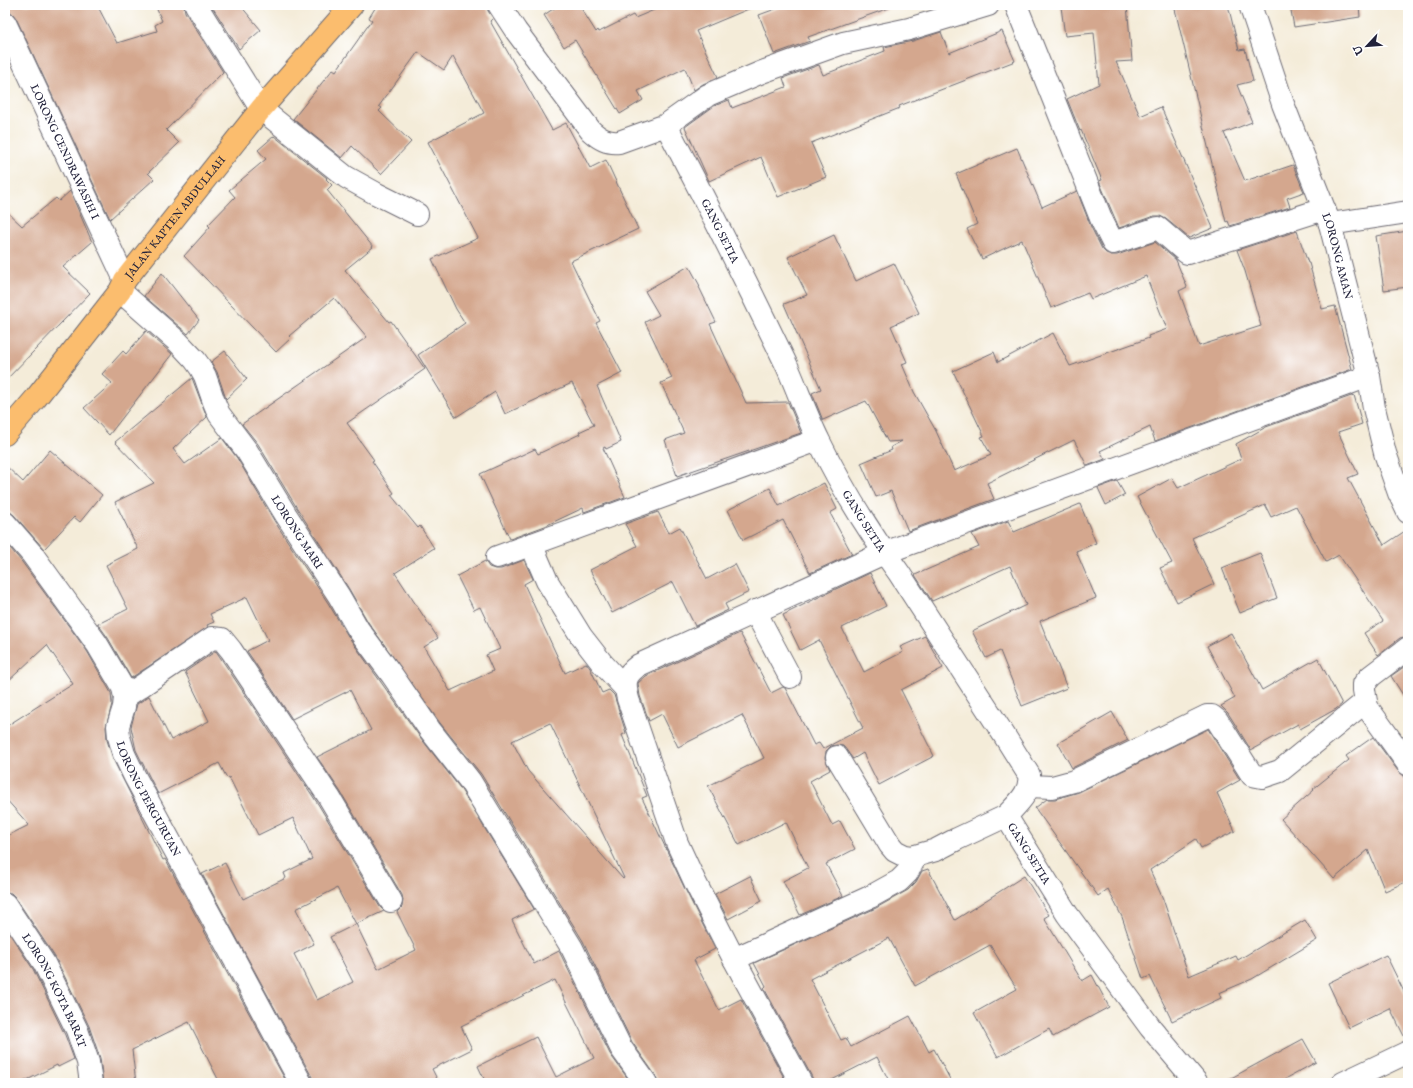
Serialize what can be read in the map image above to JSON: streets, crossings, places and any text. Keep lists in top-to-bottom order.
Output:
{
  "streets": {
    "main road": ["JALAN KAPTEN ABDULLAH"],
    "street": [
      "LORONG CENDRAWASIH I",
      "GANG SETIA",
      "LORONG AMAN",
      "LORONG MARI",
      "LORONG PERGURUAN",
      "LORONG KOTA BARAT"
    ]
  },
  "crossings": [
    ["LORONG CENDRAWASIH I", "JALAN KAPTEN ABDULLAH"],
    ["LORONG CENDRAWASIH I", "LORONG MARI"],
    ["JALAN KAPTEN ABDULLAH", "LORONG MARI"]
  ],
  "north": "bottom left"
}
